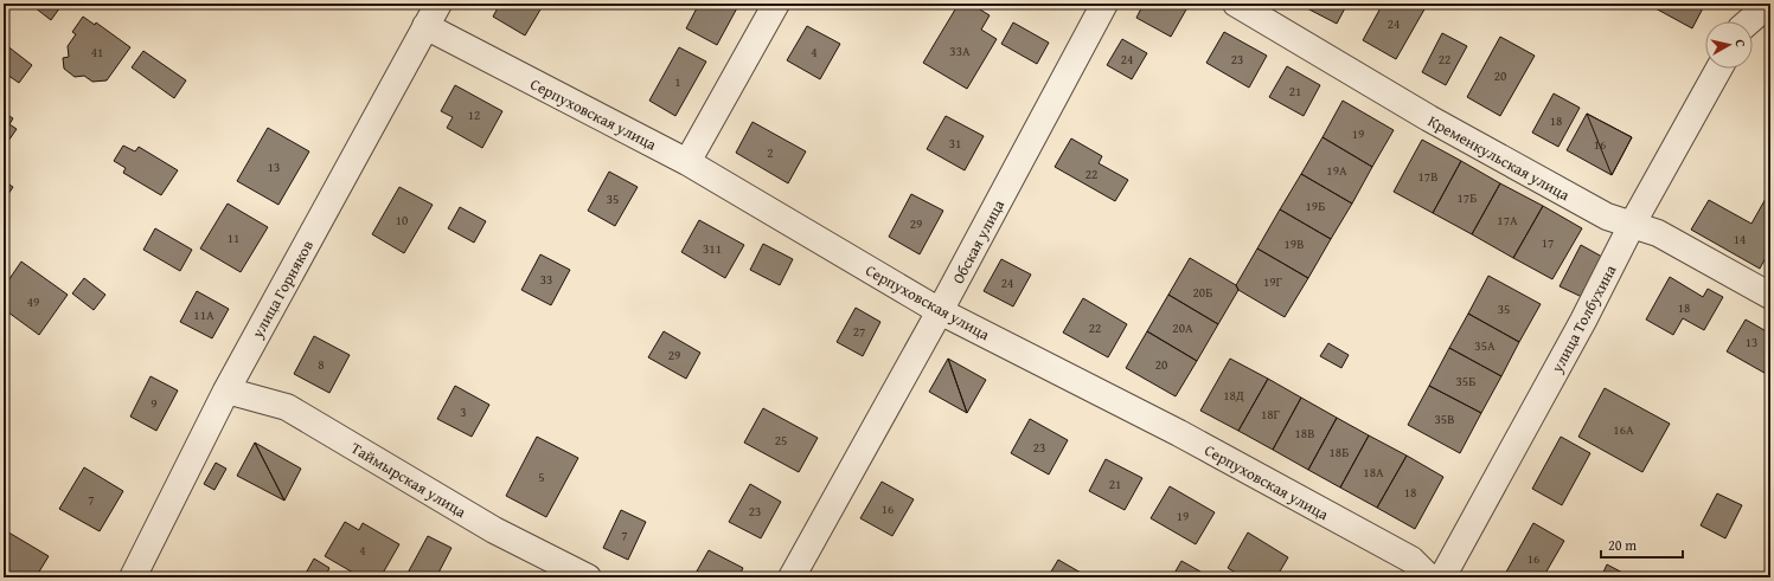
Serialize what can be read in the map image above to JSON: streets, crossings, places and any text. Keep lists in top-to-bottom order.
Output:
{
  "streets": {
    "street": [
      "Серпуховская улица",
      "Кременкульская улица",
      "Обская улица",
      "улица Горняков",
      "улица Толбухина",
      "Таймырская улица"
    ]
  },
  "crossings": [
    ["Серпуховская улица", "Обская улица"],
    ["Серпуховская улица", "улица Горняков"],
    ["Кременкульская улица", "улица Толбухина"],
    ["улица Горняков", "Таймырская улица"]
  ],
  "house_numbers": [
    "24",
    "33А",
    "41",
    "4",
    "24",
    "23",
    "22",
    "20",
    "1",
    "21",
    "12",
    "18",
    "19",
    "31",
    "16",
    "2",
    "13",
    "19А",
    "22",
    "17В",
    "17Б",
    "35",
    "19Б",
    "10",
    "17А",
    "29",
    "11",
    "14",
    "17",
    "19В",
    "311",
    "33",
    "19Г",
    "24",
    "20Б",
    "49",
    "18",
    "35",
    "11А",
    "22",
    "20А",
    "27",
    "13",
    "35А",
    "29",
    "8",
    "20",
    "35Б",
    "18Д",
    "9",
    "3",
    "18Г",
    "35В",
    "16А",
    "18В",
    "25",
    "23",
    "18Б",
    "18А",
    "5",
    "21",
    "18",
    "7",
    "16",
    "23",
    "19",
    "7",
    "4",
    "16"
  ],
  "scale_bar": "20 m",
  "north": "right"
}
